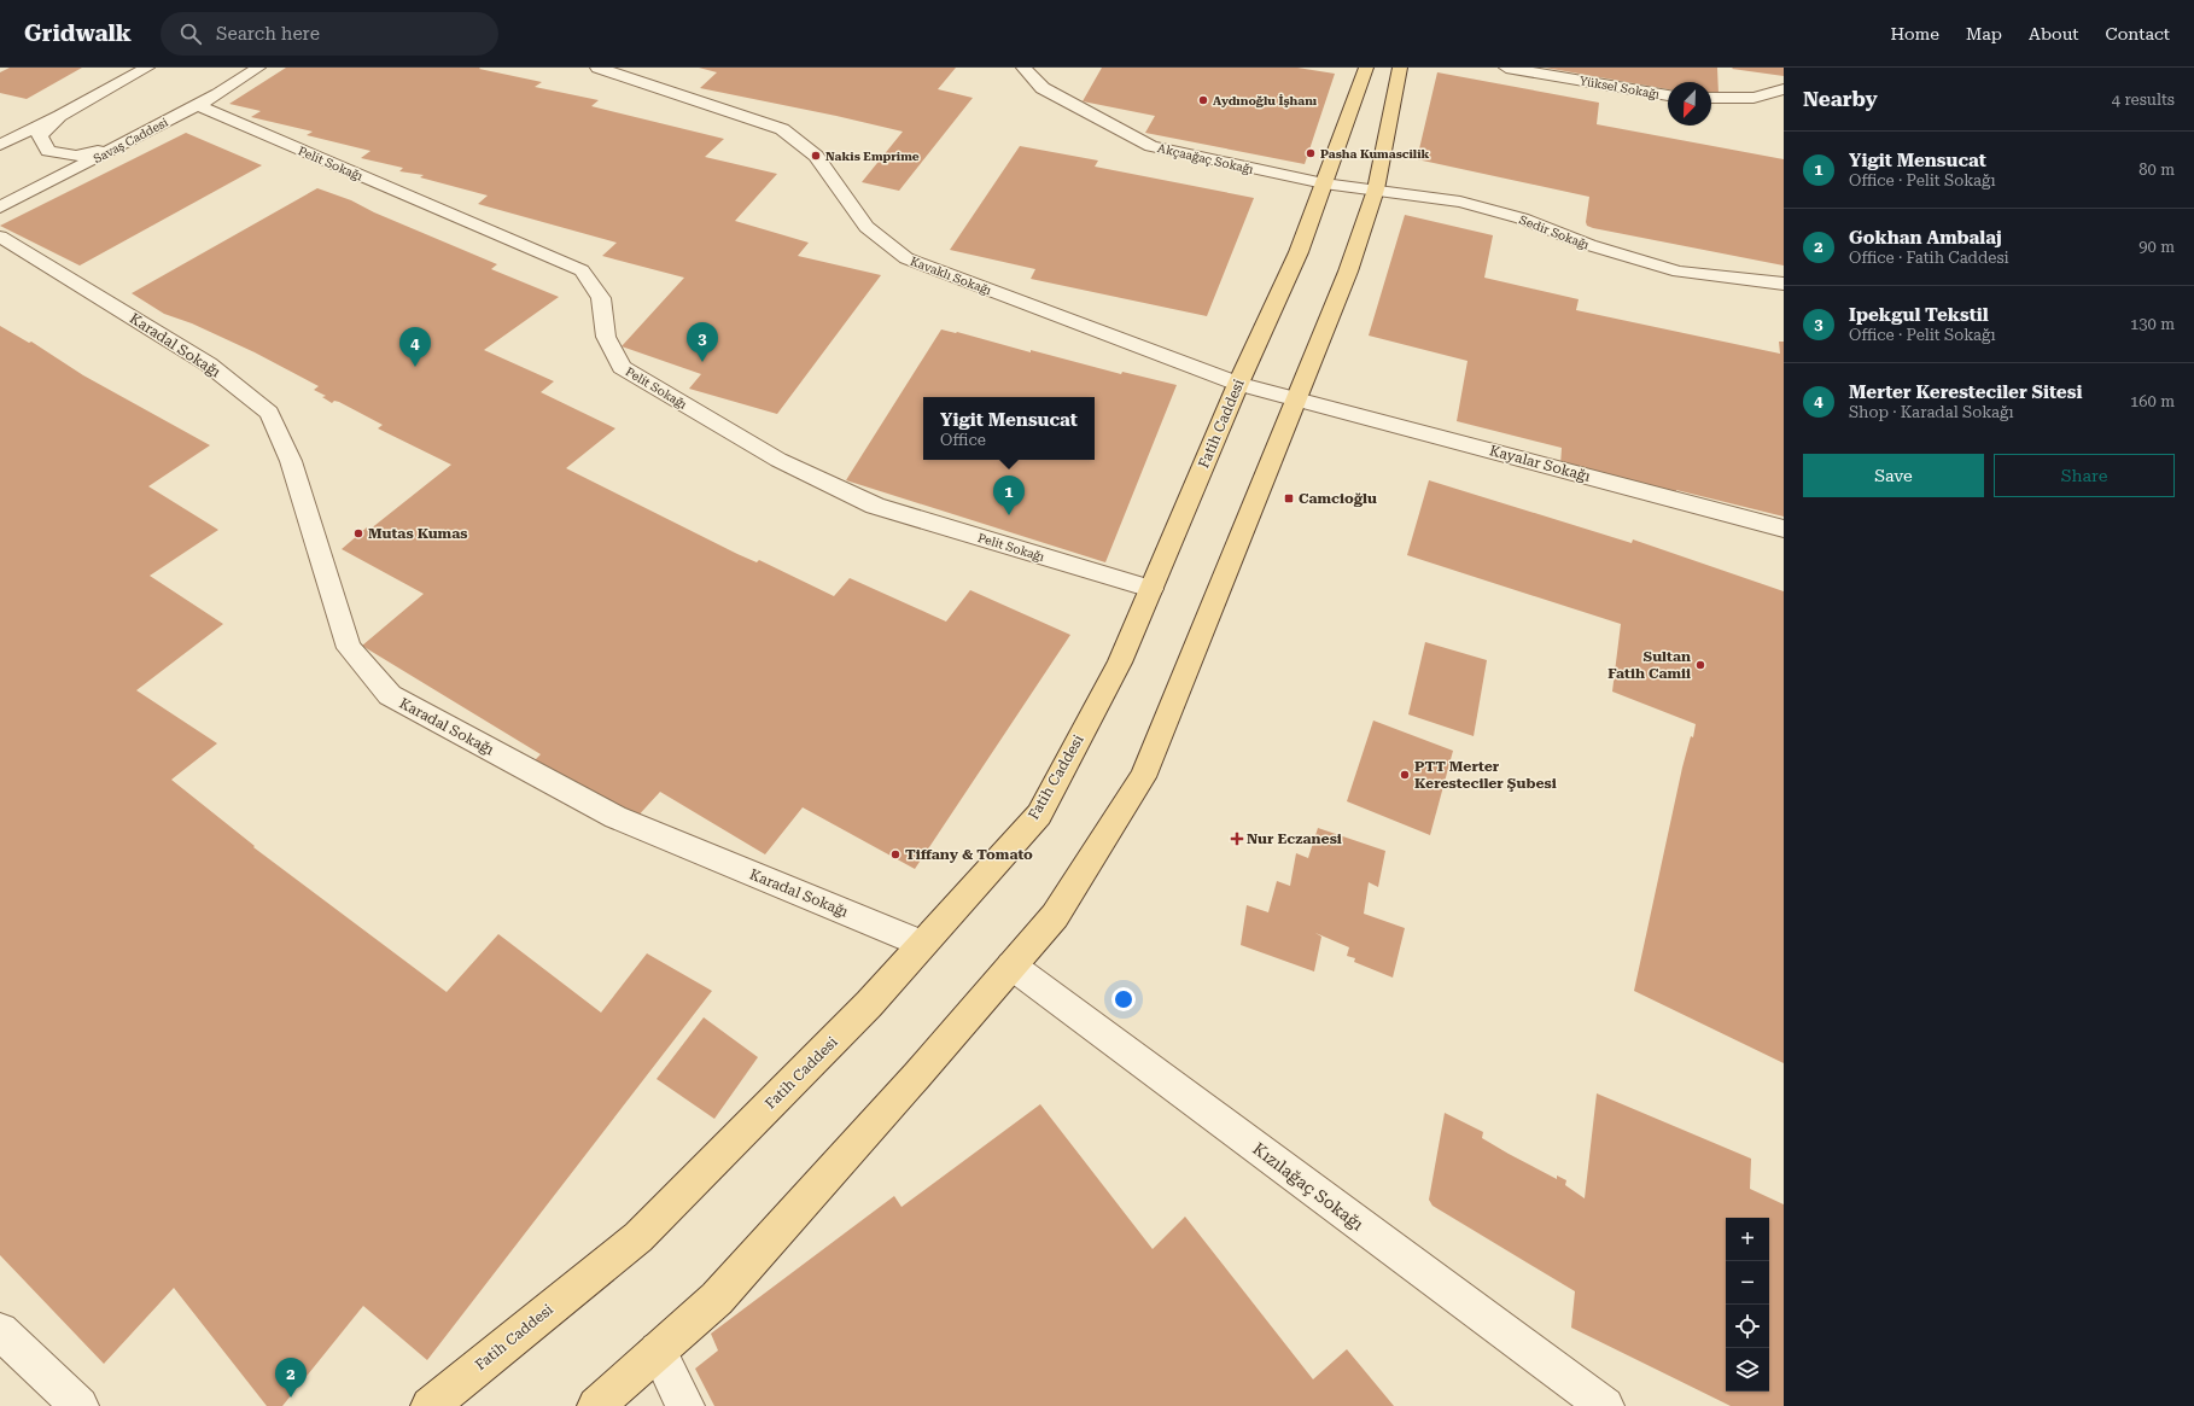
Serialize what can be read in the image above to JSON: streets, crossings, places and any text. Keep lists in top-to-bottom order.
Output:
{
  "streets": {
    "main road": ["Fatih Caddesi"],
    "street": [
      "Yüksel Sokağı",
      "Savaş Caddesi",
      "Akçaağaç Sokağı",
      "Pelit Sokağı",
      "Sedir Sokağı",
      "Kavaklı Sokağı",
      "Karadal Sokağı",
      "Kayalar Sokağı",
      "Kızılağaç Sokağı"
    ]
  },
  "crossings": [
    ["Savaş Caddesi", "Pelit Sokağı"],
    ["Akçaağaç Sokağı", "Sedir Sokağı"],
    ["Akçaağaç Sokağı", "Fatih Caddesi"],
    ["Pelit Sokağı", "Fatih Caddesi"],
    ["Sedir Sokağı", "Fatih Caddesi"],
    ["Kavaklı Sokağı", "Fatih Caddesi"],
    ["Kavaklı Sokağı", "Kayalar Sokağı"],
    ["Karadal Sokağı", "Fatih Caddesi"]
  ],
  "places": {
    "other": [
      "Aydınoğlu İşhanı",
      "Pasha Kumascilik",
      "Nakis Emprime",
      "Mutas Kumas",
      "Sultan Fatih Camii",
      "PTT Merter Keresteciler Şubesi",
      "Tiffany & Tomato"
    ],
    "transit": ["Camcioğlu"],
    "health": ["Nur Eczanesi"]
  },
  "north": "bottom left",
  "page": {
    "header": "Gridwalk",
    "search": "Search here",
    "nav": [
      "Home",
      "Map",
      "About",
      "Contact"
    ],
    "heading": ["Nearby", "4 results"],
    "list": [
      {
        "mark": "1",
        "name": "Yigit Mensucat",
        "note": "Office · Pelit Sokağı",
        "value": "80 m"
      },
      {
        "mark": "2",
        "name": "Gokhan Ambalaj",
        "note": "Office · Fatih Caddesi",
        "value": "90 m"
      },
      {
        "mark": "3",
        "name": "Ipekgul Tekstil",
        "note": "Office · Pelit Sokağı",
        "value": "130 m"
      },
      {
        "mark": "4",
        "name": "Merter Keresteciler Sitesi",
        "note": "Shop · Karadal Sokağı",
        "value": "160 m"
      }
    ],
    "pins": [
      "3",
      "4",
      "1",
      "2"
    ],
    "popup": ["Yigit Mensucat", "Office"],
    "buttons": ["Save", "Share"],
    "map_buttons": ["+", "−"]
  }
}
